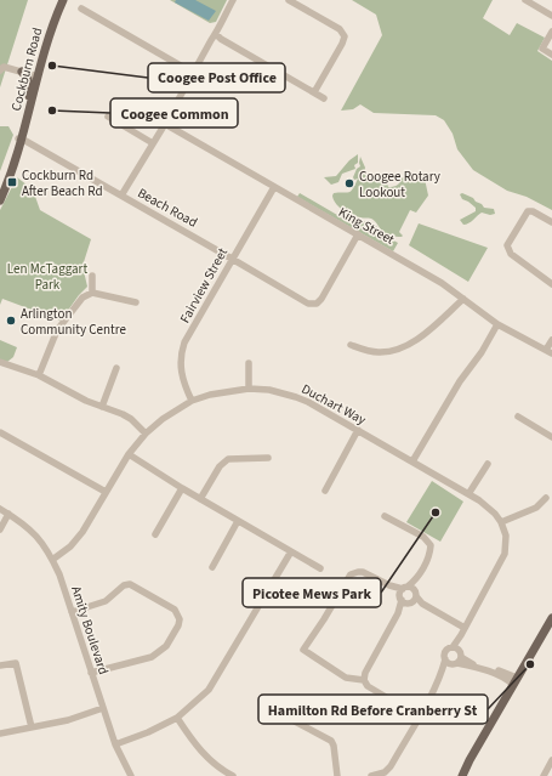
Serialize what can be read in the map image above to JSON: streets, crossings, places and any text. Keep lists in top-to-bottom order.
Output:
{
  "streets": {
    "main road": ["Cockburn Road"],
    "street": [
      "Beach Road",
      "King Street",
      "Fairview Street",
      "Duchart Way",
      "Amity Boulevard"
    ]
  },
  "crossings": [
    ["Cockburn Road", "Beach Road"],
    ["Beach Road", "King Street"],
    ["Beach Road", "Fairview Street"],
    ["King Street", "Fairview Street"],
    ["Fairview Street", "Duchart Way"],
    ["Duchart Way", "Amity Boulevard"]
  ],
  "parks": ["Len McTaggart Park"],
  "places": {
    "other": [
      "Coogee Post Office",
      "Coogee Common",
      "Coogee Rotary Lookout",
      "Arlington Community Centre",
      "Picotee Mews Park",
      "Hamilton Rd Before Cranberry St"
    ],
    "transit": ["Cockburn Rd After Beach Rd"]
  }
}
